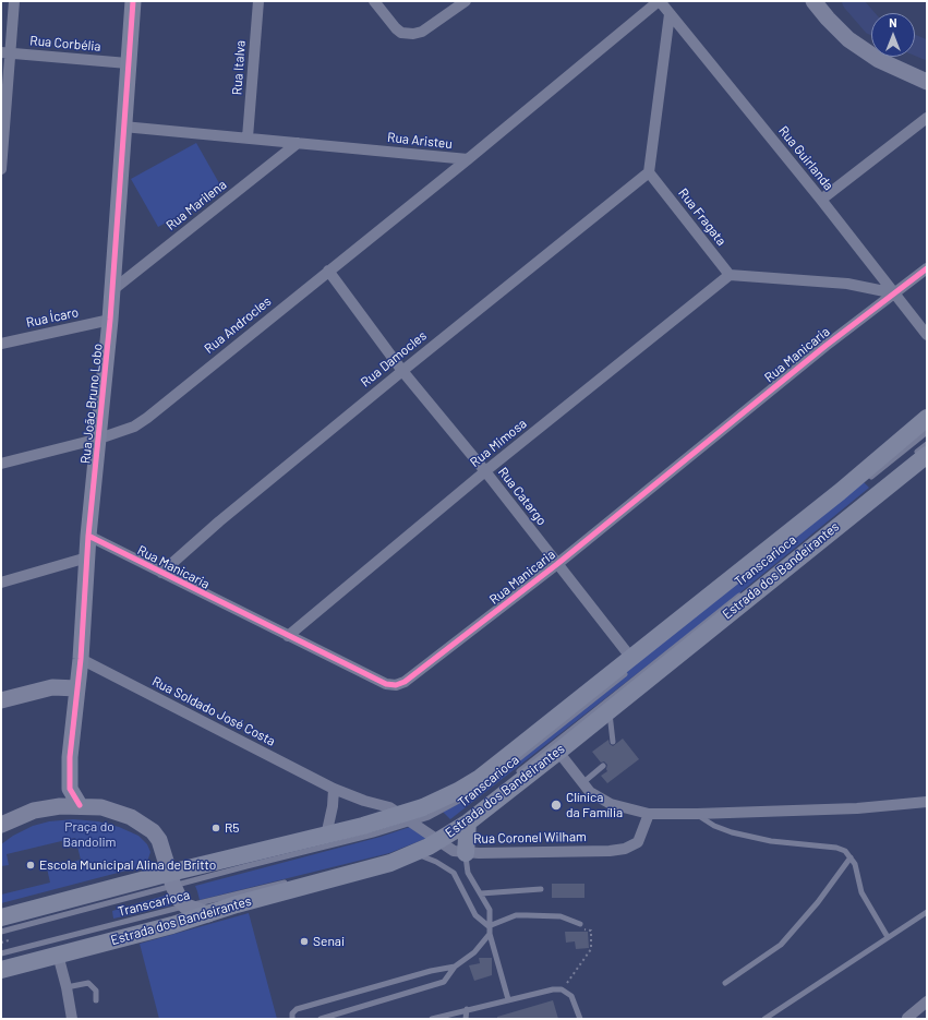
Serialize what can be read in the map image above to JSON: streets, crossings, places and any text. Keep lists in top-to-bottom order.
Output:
{
  "streets": {
    "main road": ["Estrada dos Bandeirantes"],
    "street": [
      "Rua Corbélia",
      "Rua Italva",
      "Rua Aristeu",
      "Rua Guirlanda",
      "Rua Marilena",
      "Rua Fragata",
      "Rua Ícaro",
      "Rua Androcles",
      "Rua Manicaria",
      "Rua Damocles",
      "Rua João Bruno Lobo",
      "Rua Mimosa",
      "Rua Catargo",
      "Rua Soldado José Costa",
      "Rua Coronel Wilham"
    ],
    "lane": ["Transcarioca"]
  },
  "crossings": [
    ["Rua Corbélia", "Rua João Bruno Lobo"],
    ["Rua Italva", "Rua Aristeu"],
    ["Rua Aristeu", "Rua Guirlanda"],
    ["Rua Aristeu", "Rua Marilena"],
    ["Rua Aristeu", "Rua Androcles"],
    ["Rua Aristeu", "Rua João Bruno Lobo"],
    ["Rua Guirlanda", "Rua Manicaria"],
    ["Rua Marilena", "Rua João Bruno Lobo"],
    ["Rua Fragata", "Rua Damocles"],
    ["Rua Fragata", "Rua Mimosa"],
    ["Rua Ícaro", "Rua João Bruno Lobo"],
    ["Rua Androcles", "Rua João Bruno Lobo"],
    ["Rua Androcles", "Rua Catargo"],
    ["Rua Manicaria", "Rua Damocles"],
    ["Rua Manicaria", "Rua João Bruno Lobo"],
    ["Rua Manicaria", "Rua Mimosa"],
    ["Rua Manicaria", "Rua Catargo"],
    ["Rua Damocles", "Rua Catargo"],
    ["Rua João Bruno Lobo", "Rua Soldado José Costa"],
    ["Rua Mimosa", "Rua Catargo"],
    ["Rua Catargo", "Estrada dos Bandeirantes"],
    ["Transcarioca", "Estrada dos Bandeirantes"],
    ["Transcarioca", "Rua Soldado José Costa"],
    ["Transcarioca", "Rua Coronel Wilham"],
    ["Estrada dos Bandeirantes", "Rua Soldado José Costa"],
    ["Estrada dos Bandeirantes", "Rua Coronel Wilham"],
    ["Rua Soldado José Costa", "Rua Coronel Wilham"]
  ],
  "parks": ["Praça do Bandolim"],
  "places": [
    "Clínica da Família",
    "R5",
    "Escola Municipal Alina de Britto",
    "Senai"
  ],
  "north": "top"
}
